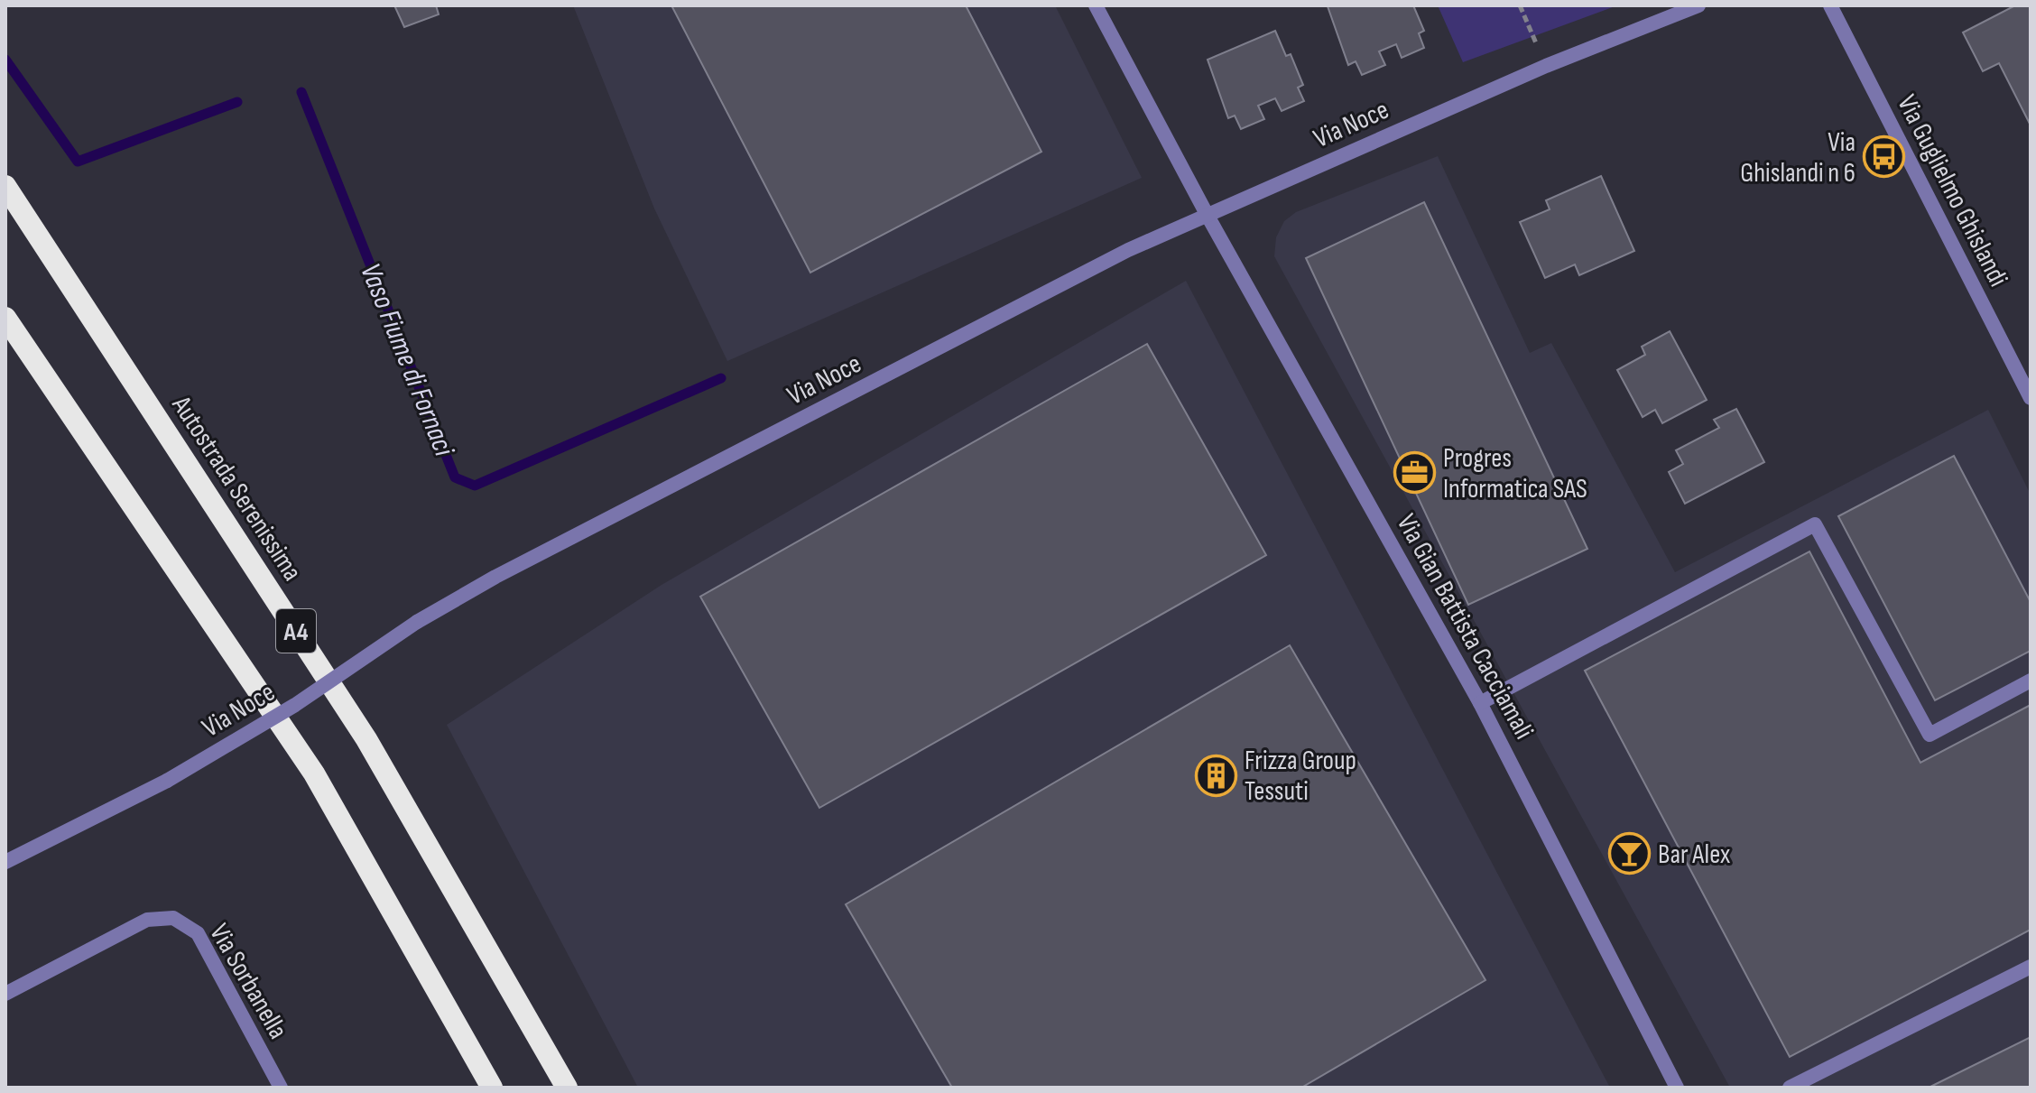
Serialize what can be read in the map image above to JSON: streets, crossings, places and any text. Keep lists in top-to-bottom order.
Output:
{
  "streets": {
    "highway": ["Autostrada Serenissima", "A4"],
    "street": [
      "Via Noce",
      "Via Guglielmo Ghislandi",
      "Via Gian Battista Cacciamali",
      "Via Sorbanella"
    ]
  },
  "crossings": [
    ["Via Noce", "Via Gian Battista Cacciamali"]
  ],
  "water": ["Vaso Fiume di Fornaci"],
  "places": {
    "bus stop": ["Via Ghislandi n 6"],
    "office": ["Progres Informatica SAS"],
    "building": ["Frizza Group Tessuti"],
    "bar": ["Bar Alex"]
  }
}
